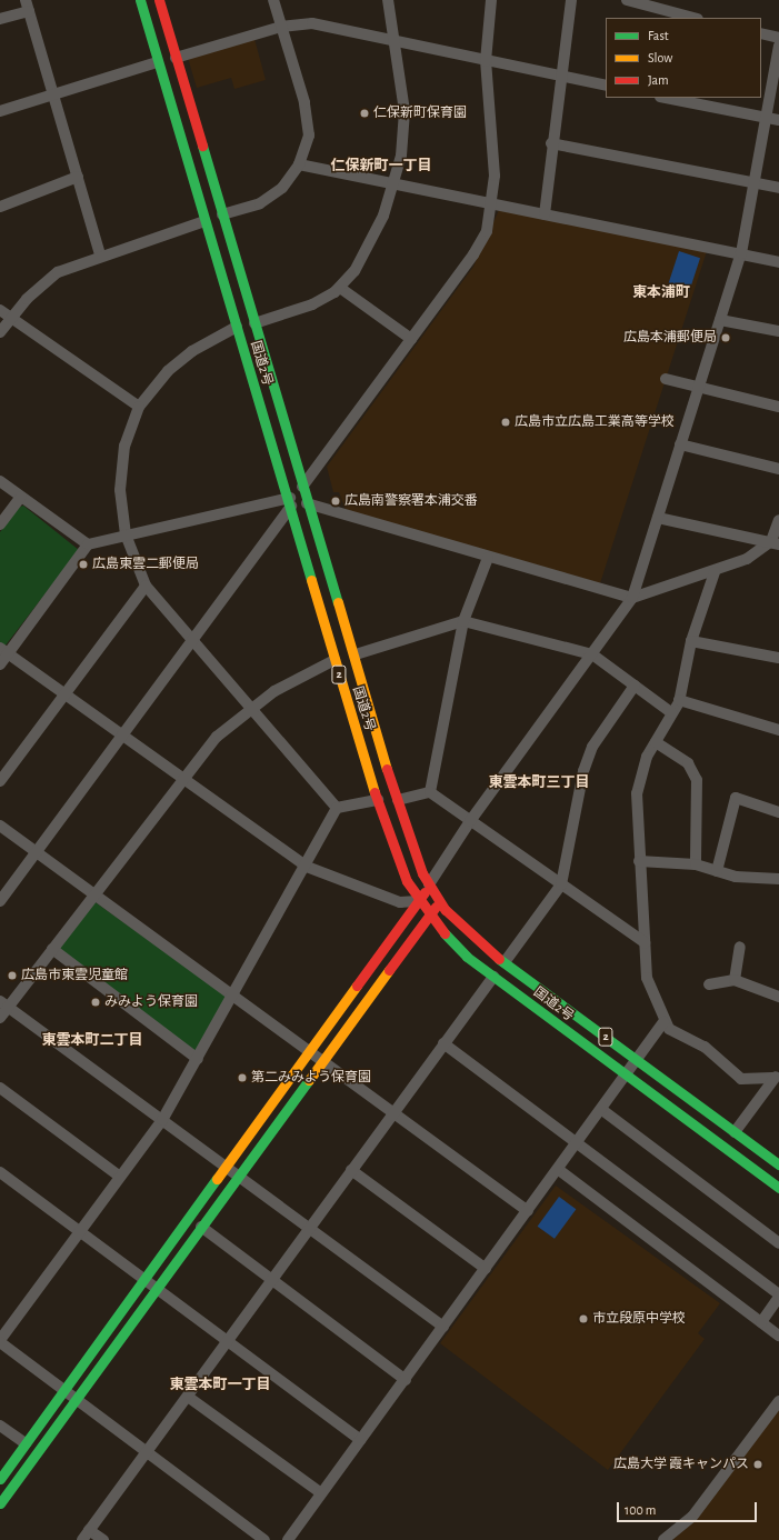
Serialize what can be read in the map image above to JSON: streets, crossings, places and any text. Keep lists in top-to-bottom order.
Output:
{
  "streets": {
    "main road": ["国道2号", "2"]
  },
  "districts": [
    "仁保新町一丁目",
    "東本浦町",
    "東雲本町三丁目",
    "東雲本町二丁目",
    "東雲本町一丁目"
  ],
  "places": [
    "仁保新町保育園",
    "広島本浦郵便局",
    "広島市立広島工業高等学校",
    "広島南警察署本浦交番",
    "広島東雲二郵便局",
    "広島市東雲児童館",
    "みみよう保育園",
    "第二みみよう保育園",
    "市立段原中学校",
    "広島大学 霞キャンパス"
  ],
  "legend": ["Fast", "Slow", "Jam"],
  "scale_bar": "100 m"
}
